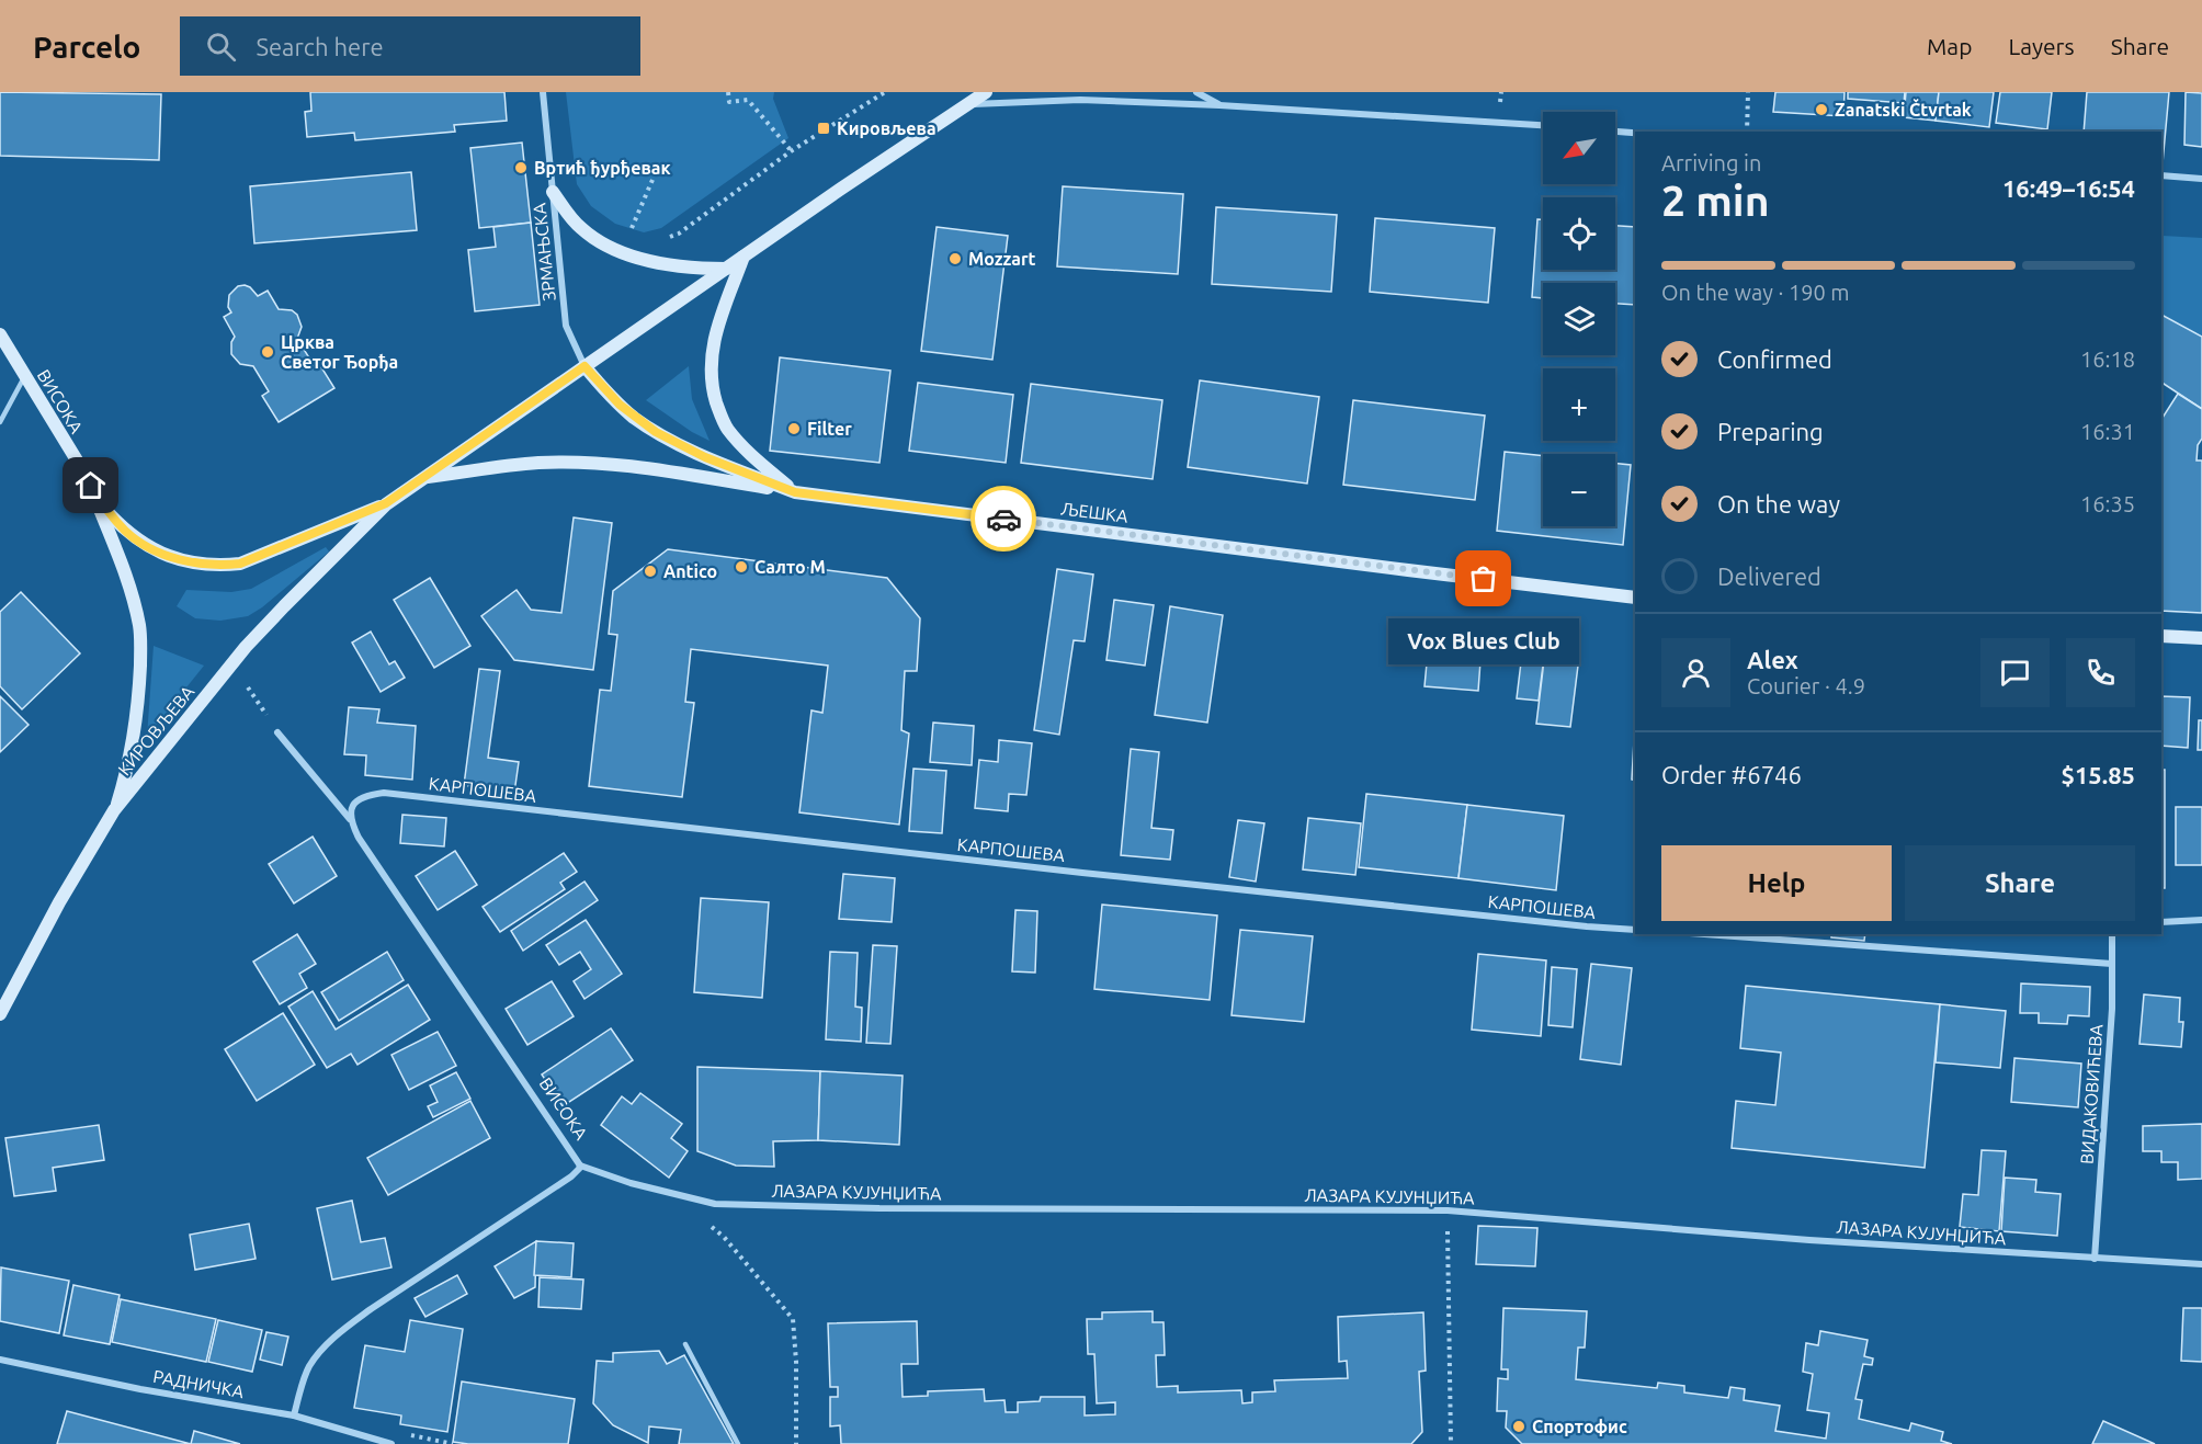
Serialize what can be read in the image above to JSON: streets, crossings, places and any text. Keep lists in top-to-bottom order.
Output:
{
  "streets": {
    "main road": ["ВИСОКА", "ЉЕШКА", "КИРОВЉЕВА"],
    "street": [
      "ЗРМАЊСКА",
      "КАРПОШЕВА",
      "ВИДАКОВИЋЕВА",
      "ЛАЗАРА КУЈУНЏИЋА",
      "РАДНИЧКА"
    ]
  },
  "crossings": [
    ["ЗРМАЊСКА", "ЉЕШКА"],
    ["ЗРМАЊСКА", "КИРОВЉЕВА"],
    ["ВИСОКА", "КИРОВЉЕВА"],
    ["ВИСОКА", "КАРПОШЕВА"],
    ["ВИСОКА", "ЛАЗАРА КУЈУНЏИЋА"],
    ["ВИСОКА", "РАДНИЧКА"],
    ["ЉЕШКА", "КИРОВЉЕВА"],
    ["ВИДАКОВИЋЕВА", "ЛАЗАРА КУЈУНЏИЋА"]
  ],
  "places": {
    "other": [
      "Zanatski Čtvrtak",
      "Вртић ђурђевак",
      "Mozzart",
      "Црква Светог Ђорђа",
      "Filter",
      "Салто М",
      "Antico",
      "Vox Blues Club",
      "Спортофис"
    ],
    "transit": ["Кировљева"]
  },
  "north": "bottom left",
  "page": {
    "header": "Parcelo",
    "search": "Search here",
    "nav": ["Map", "Layers", "Share"],
    "map_buttons": ["+", "−"],
    "heading": ["2 min", "Arriving in", "16:49–16:54"],
    "panel": [
      "Alex",
      "Courier · 4.9",
      "Order #6746",
      "$15.85"
    ],
    "bar": "On the way · 190 m",
    "list": [
      ["Confirmed", "16:18"],
      ["Preparing", "16:31"],
      ["On the way", "16:35"],
      "Delivered"
    ],
    "bubble": "Vox Blues Club",
    "buttons": ["Help", "Share"]
  }
}
